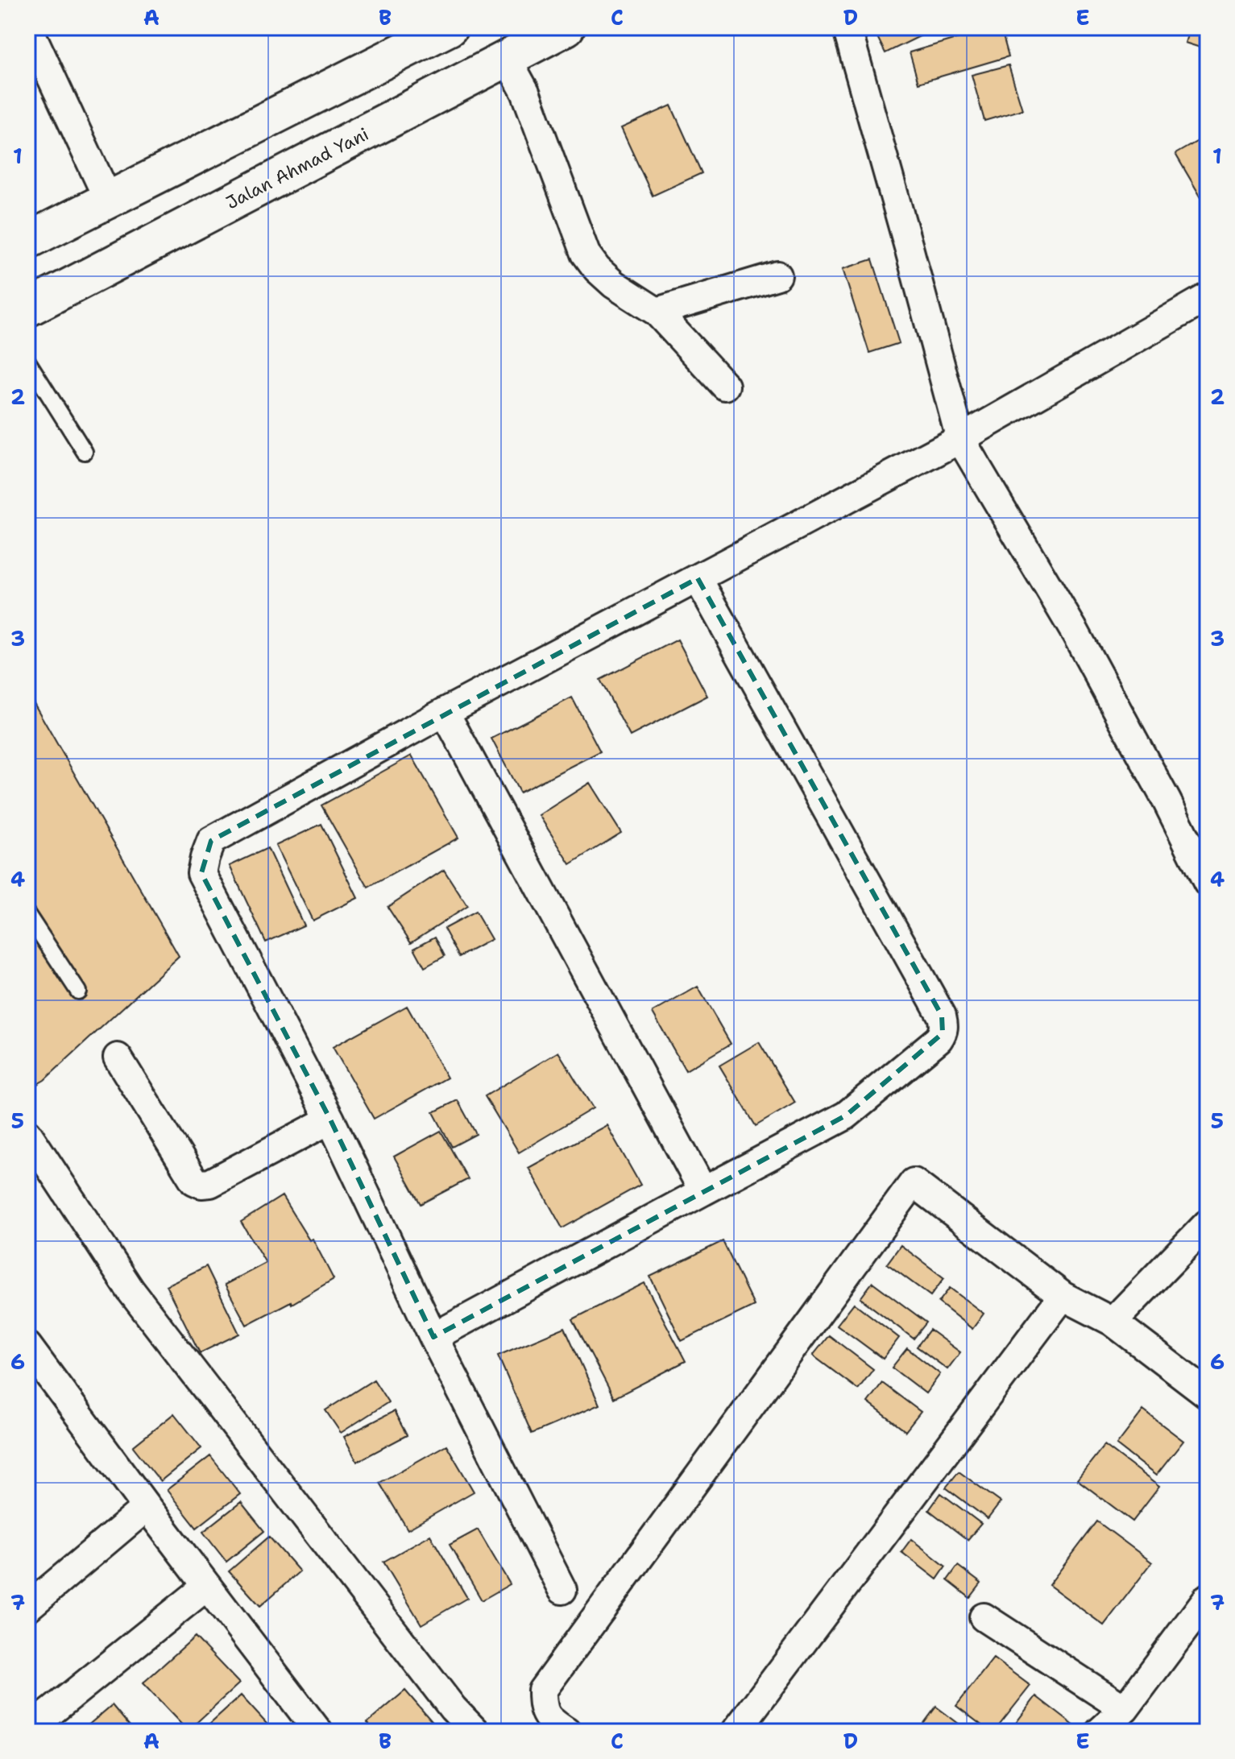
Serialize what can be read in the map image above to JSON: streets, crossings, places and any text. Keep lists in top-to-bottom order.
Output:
{
  "streets": {
    "highway": ["Jalan Ahmad Yani"]
  },
  "grid": {
    "columns": [
      "A",
      "B",
      "C",
      "D",
      "E"
    ],
    "rows": [
      "1",
      "2",
      "3",
      "4",
      "5",
      "6",
      "7"
    ]
  }
}
